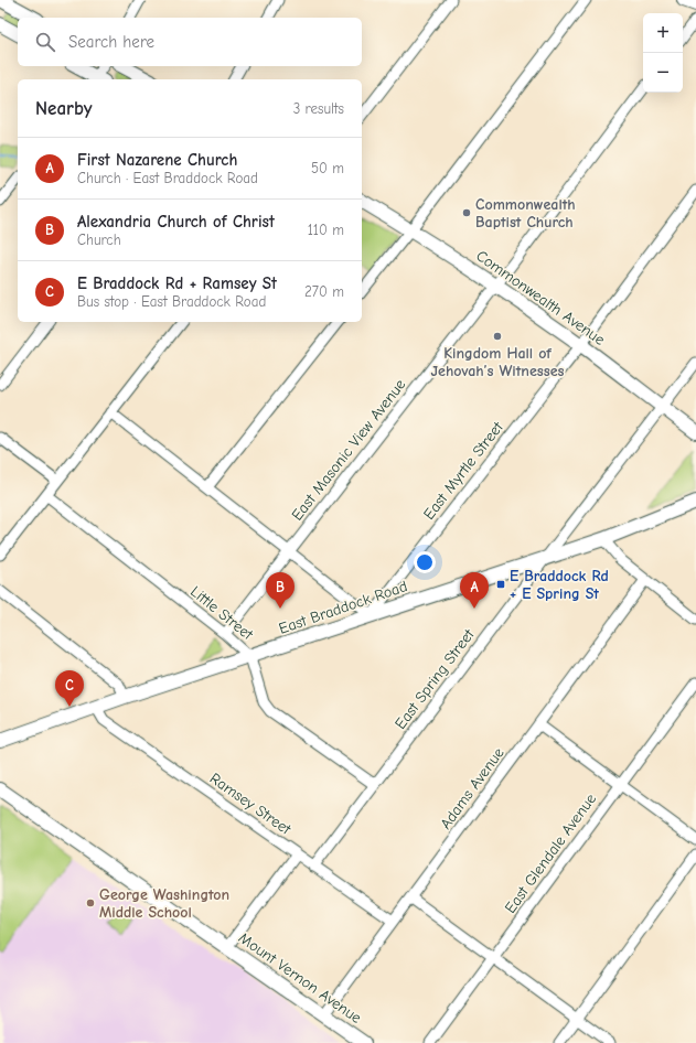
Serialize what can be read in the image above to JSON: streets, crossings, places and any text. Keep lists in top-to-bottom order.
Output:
{
  "streets": {
    "main road": ["Commonwealth Avenue", "East Braddock Road", "Mount Vernon Avenue"],
    "street": [
      "East Masonic View Avenue",
      "East Myrtle Street",
      "Little Street",
      "East Spring Street",
      "Adams Avenue",
      "Ramsey Street",
      "East Glendale Avenue"
    ]
  },
  "crossings": [
    ["Commonwealth Avenue", "East Masonic View Avenue"],
    ["Commonwealth Avenue", "East Myrtle Street"],
    ["Commonwealth Avenue", "East Spring Street"],
    ["East Masonic View Avenue", "Little Street"],
    ["East Myrtle Street", "East Braddock Road"],
    ["East Braddock Road", "Little Street"],
    ["East Braddock Road", "East Spring Street"],
    ["East Braddock Road", "Ramsey Street"],
    ["Little Street", "East Spring Street"],
    ["East Spring Street", "Ramsey Street"],
    ["Adams Avenue", "Ramsey Street"],
    ["Adams Avenue", "Mount Vernon Avenue"]
  ],
  "places": {
    "other": ["Commonwealth Baptist Church", "Kingdom Hall of Jehovah’s Witnesses", "George Washington Middle School"],
    "transit": ["E Braddock Rd + E Spring St"]
  },
  "page": {
    "map_buttons": ["+", "−"],
    "search": "Search here",
    "heading": ["Nearby", "3 results"],
    "list": [
      {
        "mark": "A",
        "name": "First Nazarene Church",
        "note": "Church · East Braddock Road",
        "value": "50 m"
      },
      {
        "mark": "B",
        "name": "Alexandria Church of Christ",
        "note": "Church",
        "value": "110 m"
      },
      {
        "mark": "C",
        "name": "E Braddock Rd + Ramsey St",
        "note": "Bus stop · East Braddock Road",
        "value": "270 m"
      }
    ],
    "pins": ["A", "B", "C"]
  }
}
